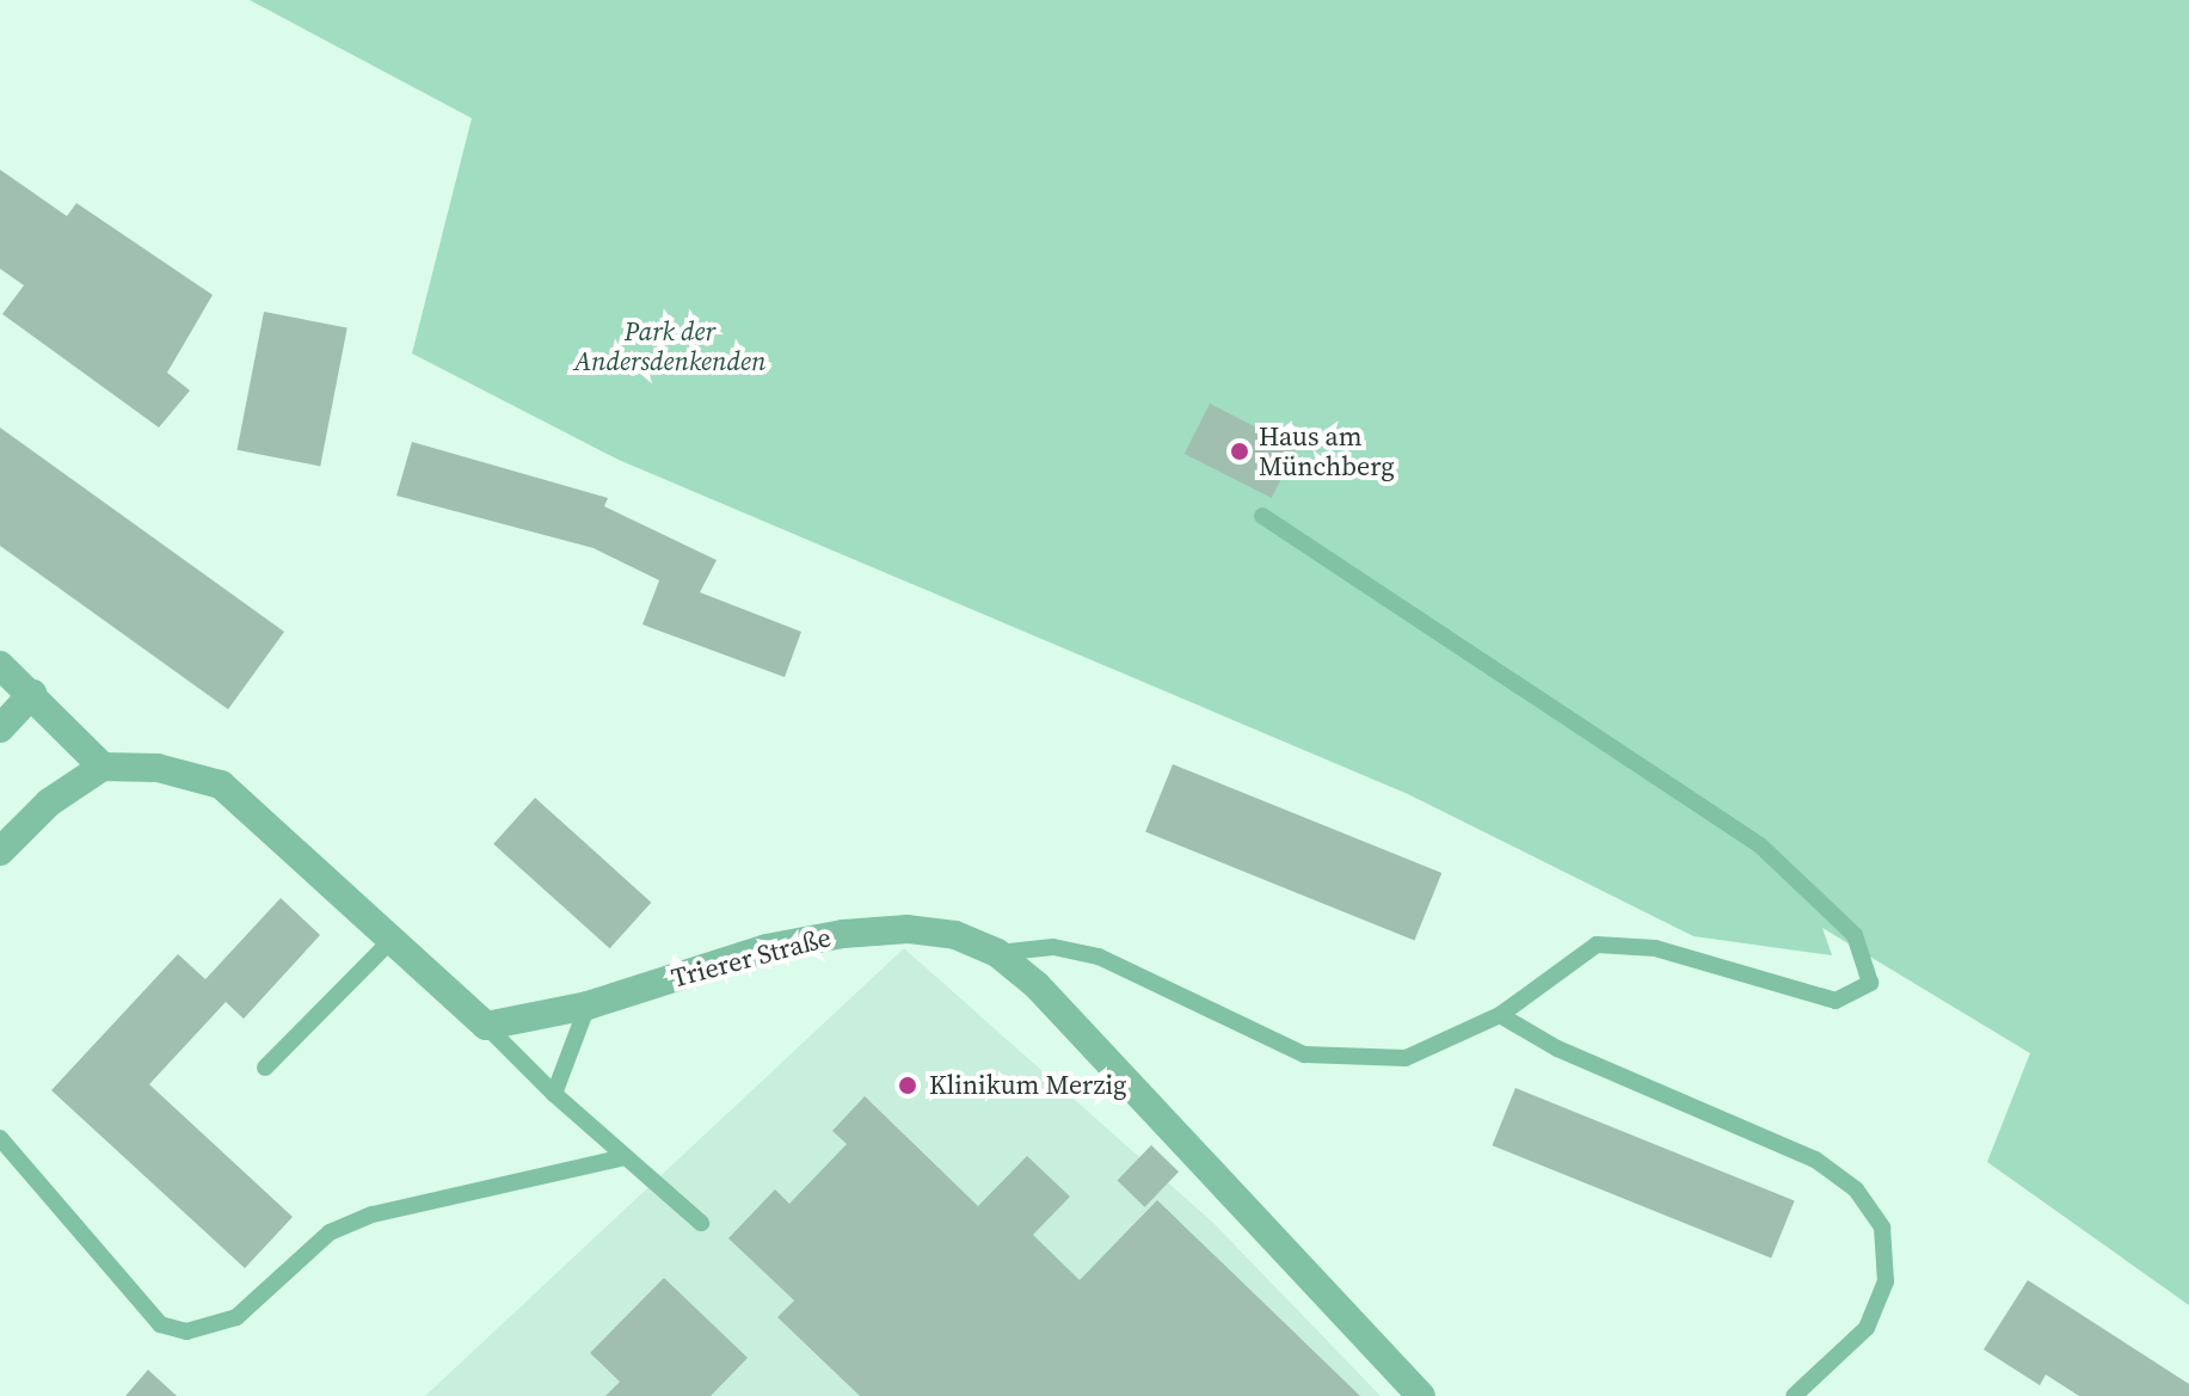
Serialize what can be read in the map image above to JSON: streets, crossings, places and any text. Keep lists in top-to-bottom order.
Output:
{
  "streets": {
    "street": ["Trierer Straße"]
  },
  "parks": ["Park der Andersdenkenden"],
  "places": ["Haus am Münchberg", "Klinikum Merzig"]
}
